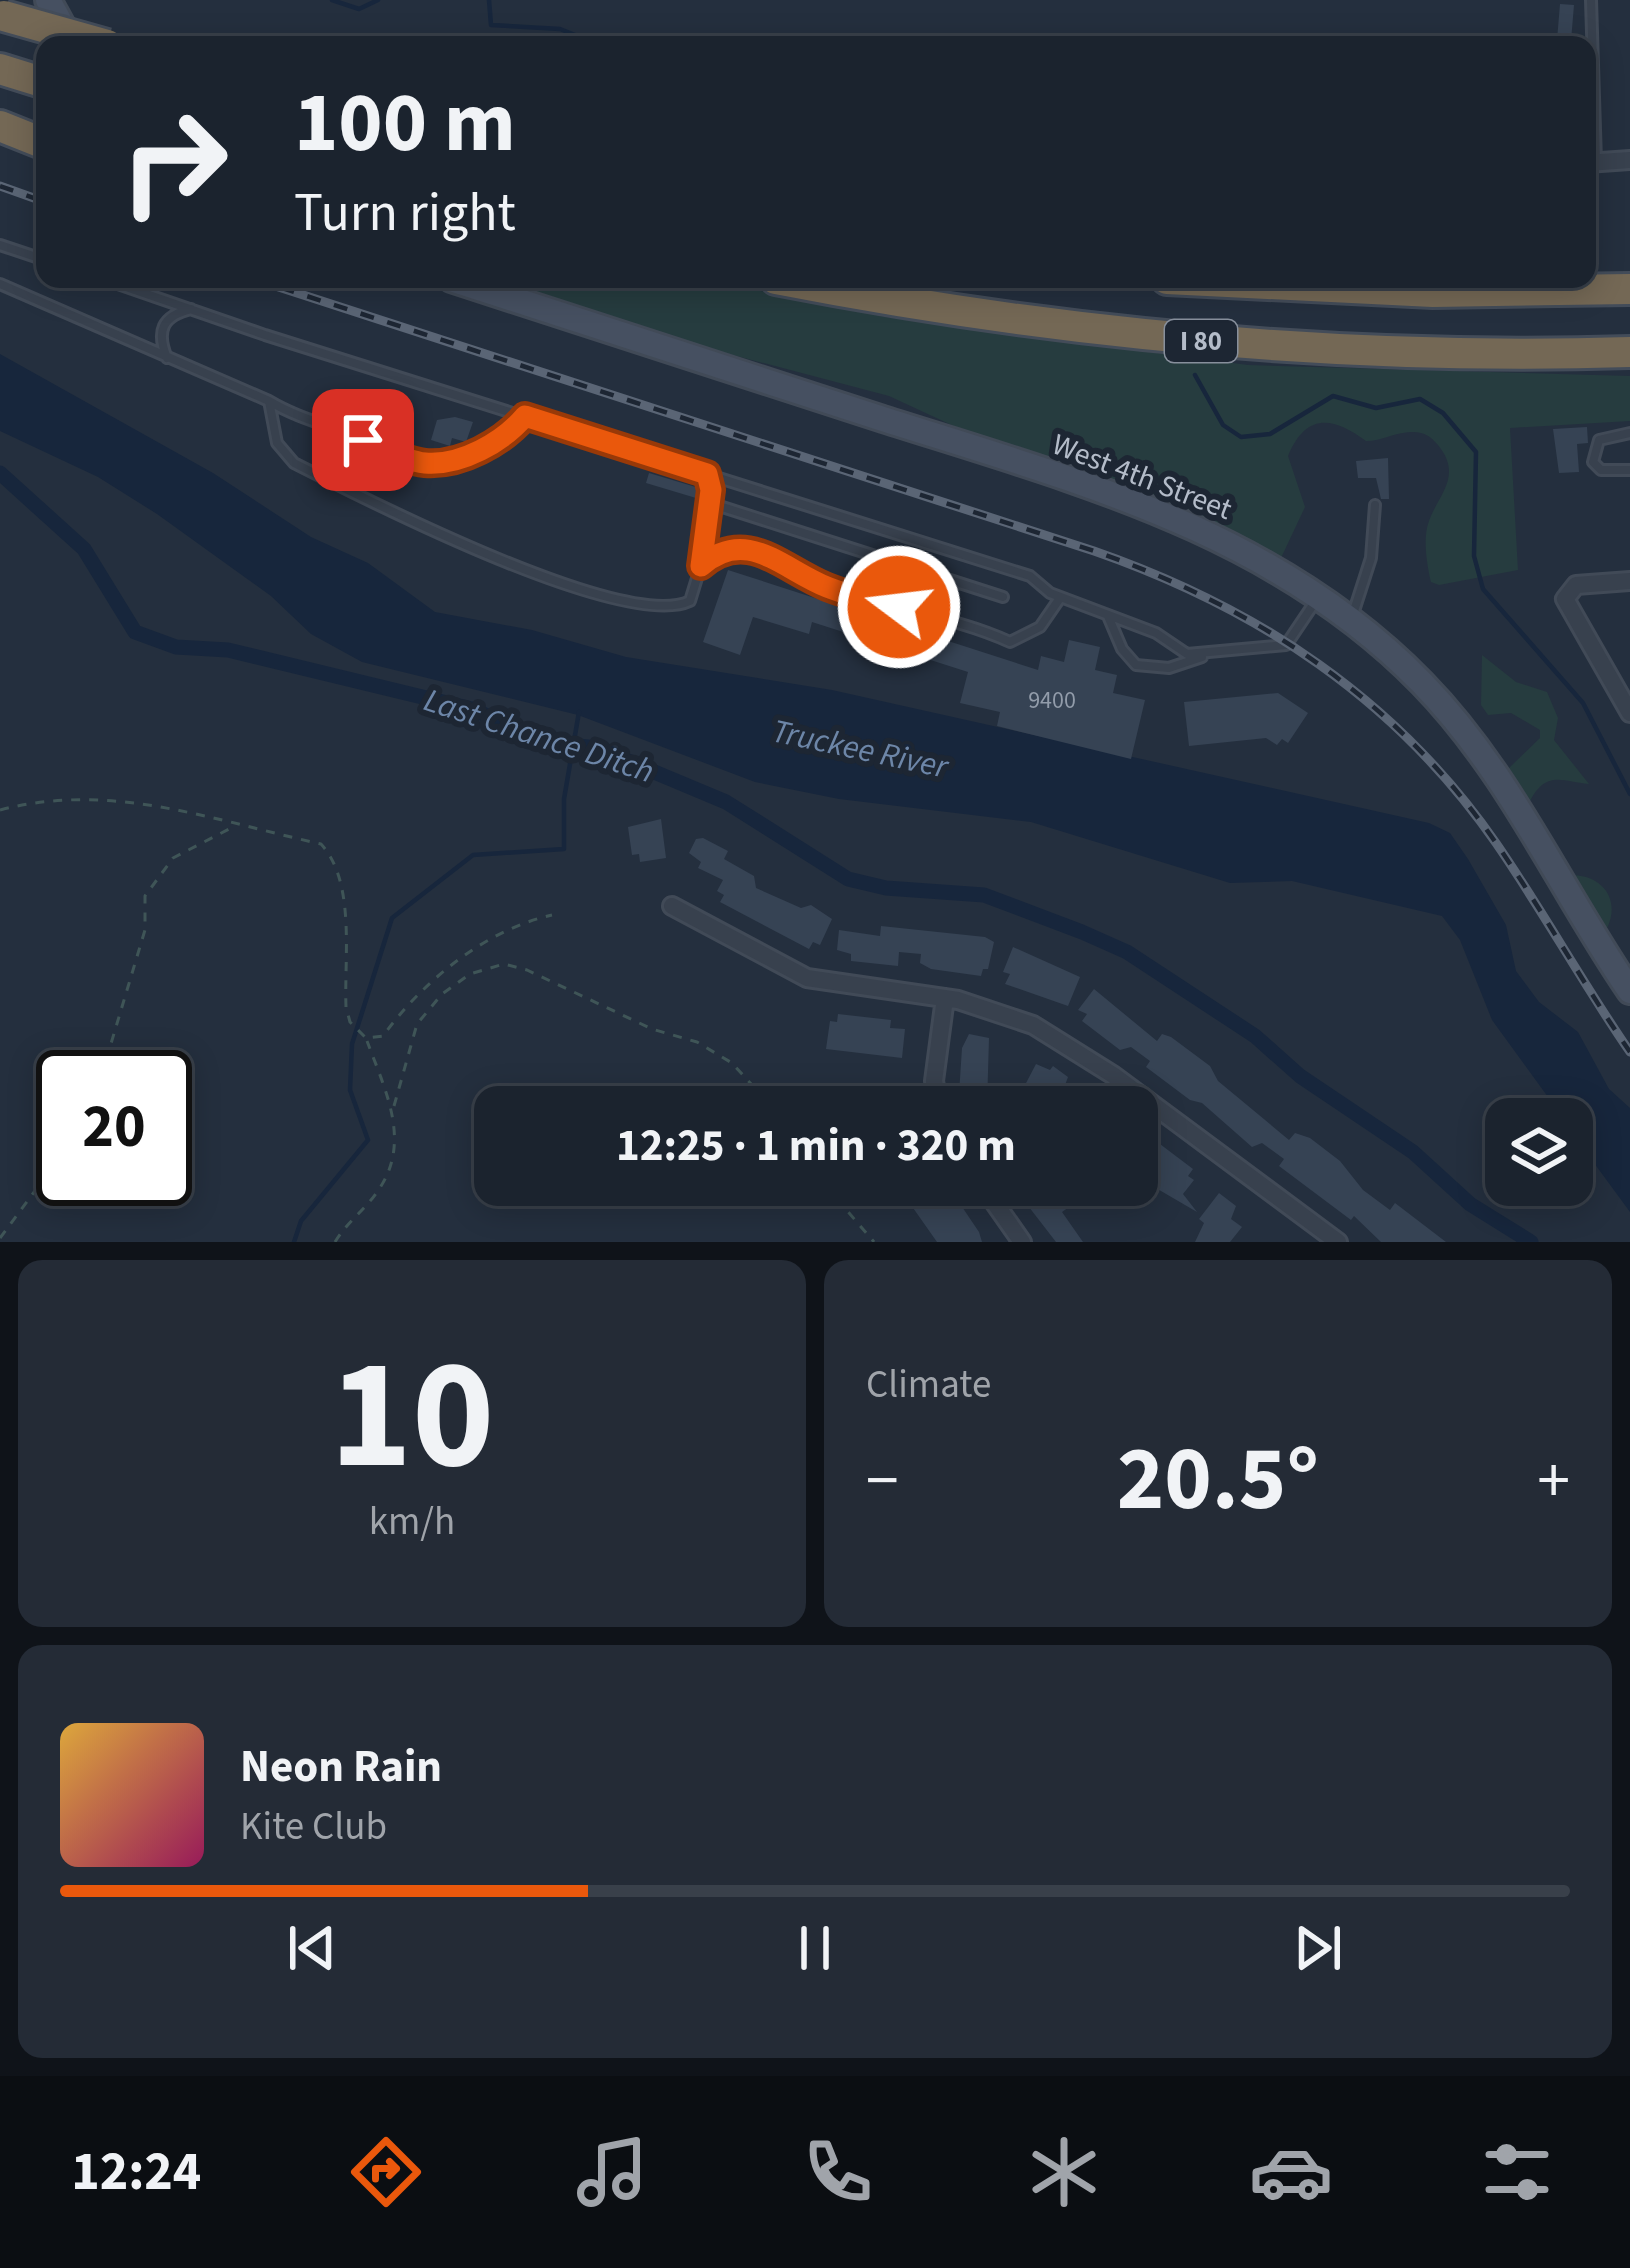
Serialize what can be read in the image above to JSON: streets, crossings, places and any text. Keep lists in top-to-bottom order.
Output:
{
  "streets": {
    "highway": ["I 80"],
    "main road": ["West 4th Street"]
  },
  "water": ["Last Chance Ditch", "Truckee River"],
  "house_numbers": ["9400"],
  "page": {
    "turn": ["100 m", "Turn right"],
    "limit": "20",
    "trip": "12:25 · 1 min · 320 m",
    "tile": [
      ["10", "km/h"],
      "Climate"
    ],
    "heat": ["−", "20.5°", "+"],
    "song": ["Neon Rain", "Kite Club"],
    "tabs": "12:24"
  }
}
